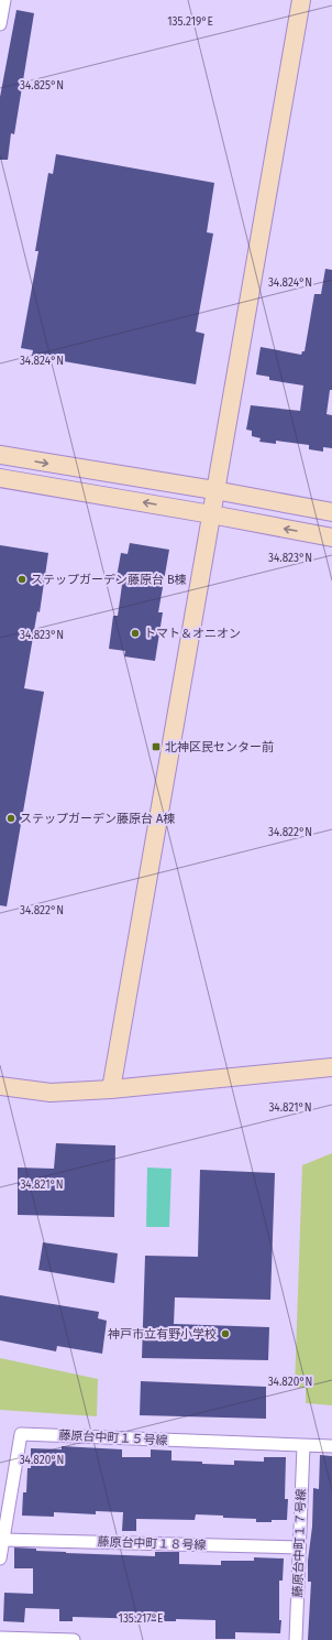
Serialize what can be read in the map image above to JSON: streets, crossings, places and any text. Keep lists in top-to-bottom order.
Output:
{
  "streets": {
    "street": ["藤原台中町１５号線", "藤原台中町１８号線", "藤原台中町１７号線"]
  },
  "crossings": [
    ["藤原台中町１５号線", "藤原台中町１８号線"],
    ["藤原台中町１５号線", "藤原台中町１７号線"],
    ["藤原台中町１８号線", "藤原台中町１７号線"]
  ],
  "places": {
    "other": [
      "ステップガーデン藤原台 B棟",
      "トマト＆オニオン",
      "ステップガーデン藤原台 A棟",
      "神戸市立有野小学校"
    ],
    "transit": ["北神区民センター前"]
  },
  "coordinates": [
    "135.219°E",
    "34.825°N",
    "34.824°N",
    "34.823°N",
    "34.822°N",
    "34.821°N",
    "34.820°N",
    "135.217°E"
  ]
}
